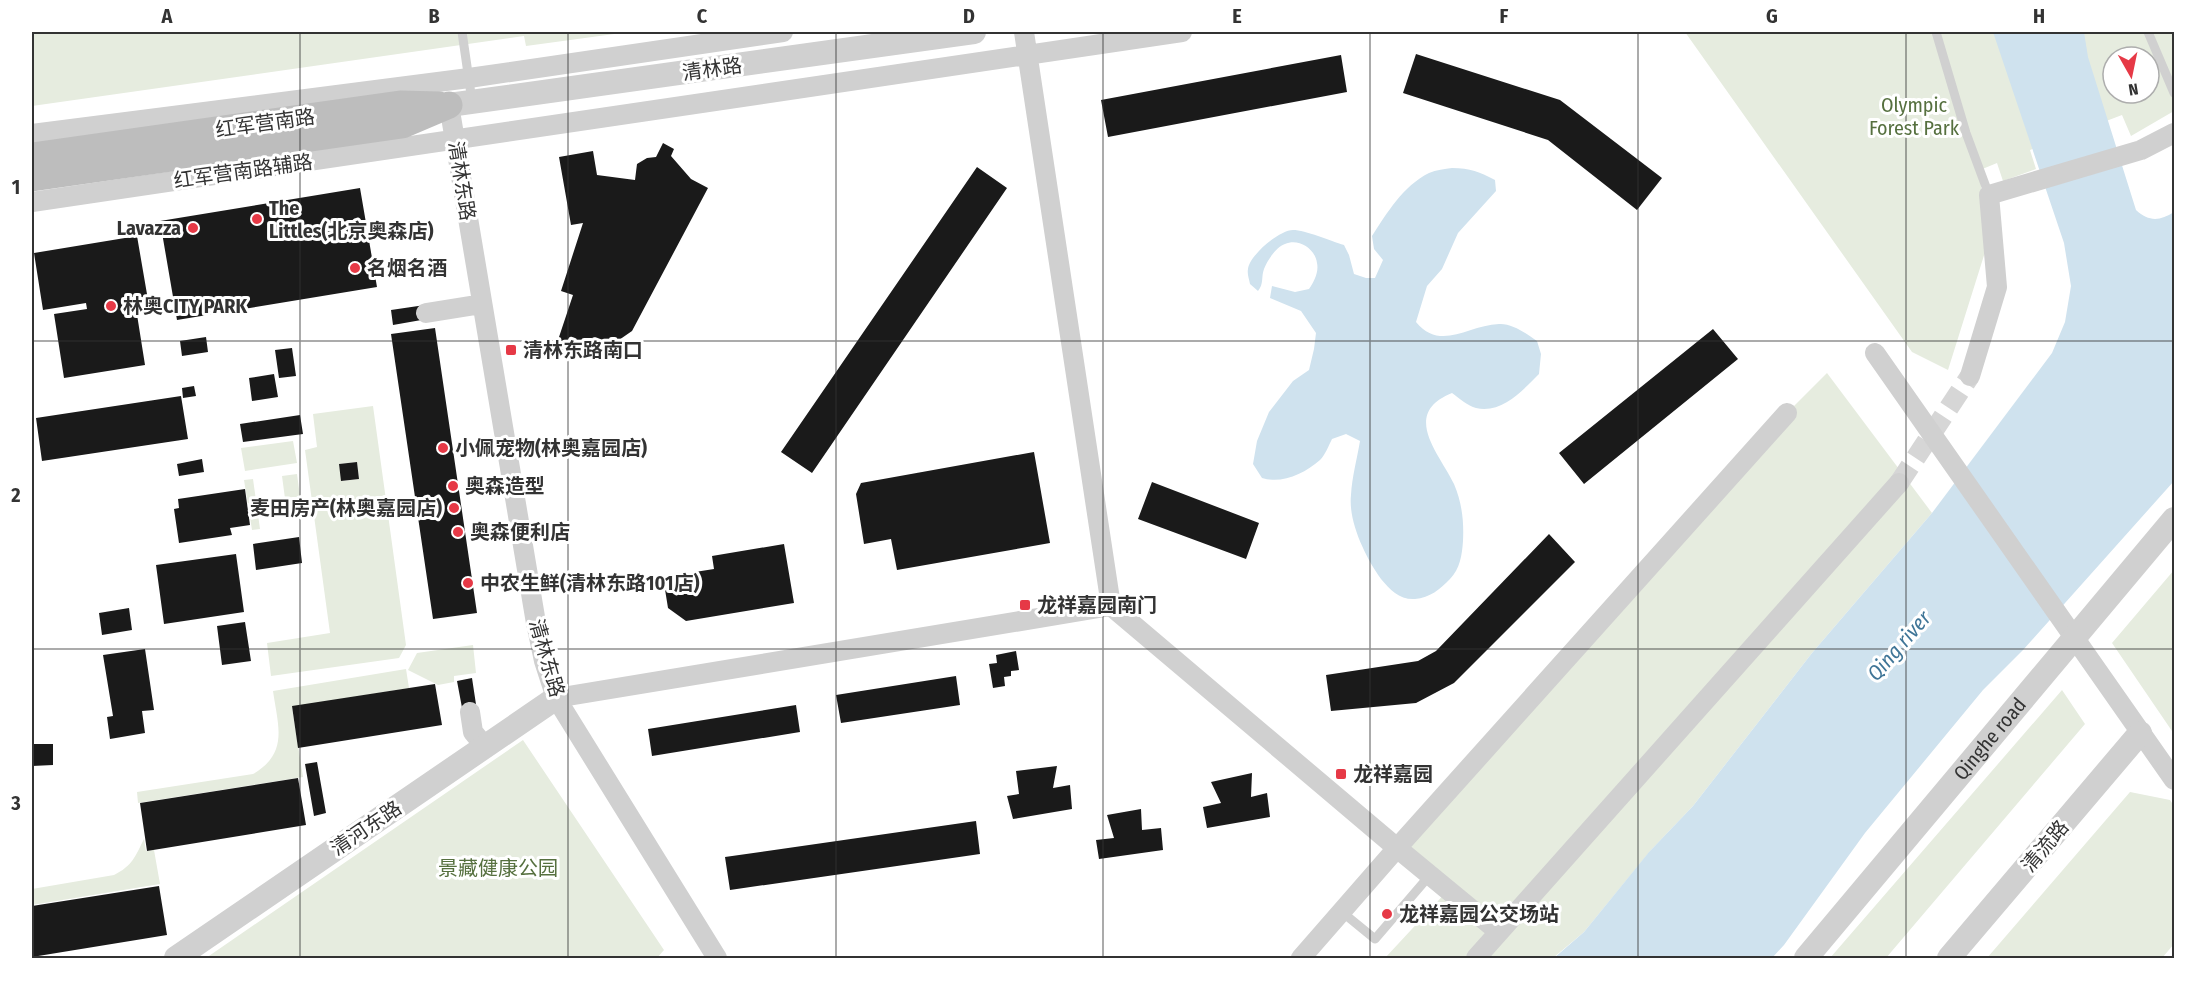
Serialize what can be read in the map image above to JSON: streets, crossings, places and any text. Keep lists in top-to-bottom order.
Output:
{
  "streets": {
    "main road": ["红军营南路"],
    "street": [
      "清林路",
      "红军营南路辅路",
      "清林东路",
      "Qinghe road",
      "清河东路",
      "清流路"
    ]
  },
  "crossings": [
    ["清林路", "红军营南路"],
    ["清林路", "清林东路"],
    ["红军营南路", "清林东路"],
    ["红军营南路辅路", "清林东路"],
    ["清林东路", "清河东路"]
  ],
  "water": ["Qing river"],
  "parks": ["Olympic Forest Park", "景藏健康公园"],
  "places": {
    "other": [
      "The Littles(北京奥森店)",
      "Lavazza",
      "名烟名酒",
      "林奥CITY PARK",
      "小佩宠物(林奥嘉园店)",
      "奥森造型",
      "麦田房产(林奥嘉园店)",
      "奥森便利店",
      "中农生鲜(清林东路101店)",
      "龙祥嘉园公交场站"
    ],
    "transit": ["清林东路南口", "龙祥嘉园南门", "龙祥嘉园"]
  },
  "north": "bottom",
  "grid": {
    "columns": [
      "A",
      "B",
      "C",
      "D",
      "E",
      "F",
      "G",
      "H"
    ],
    "rows": ["1", "2", "3"]
  }
}
